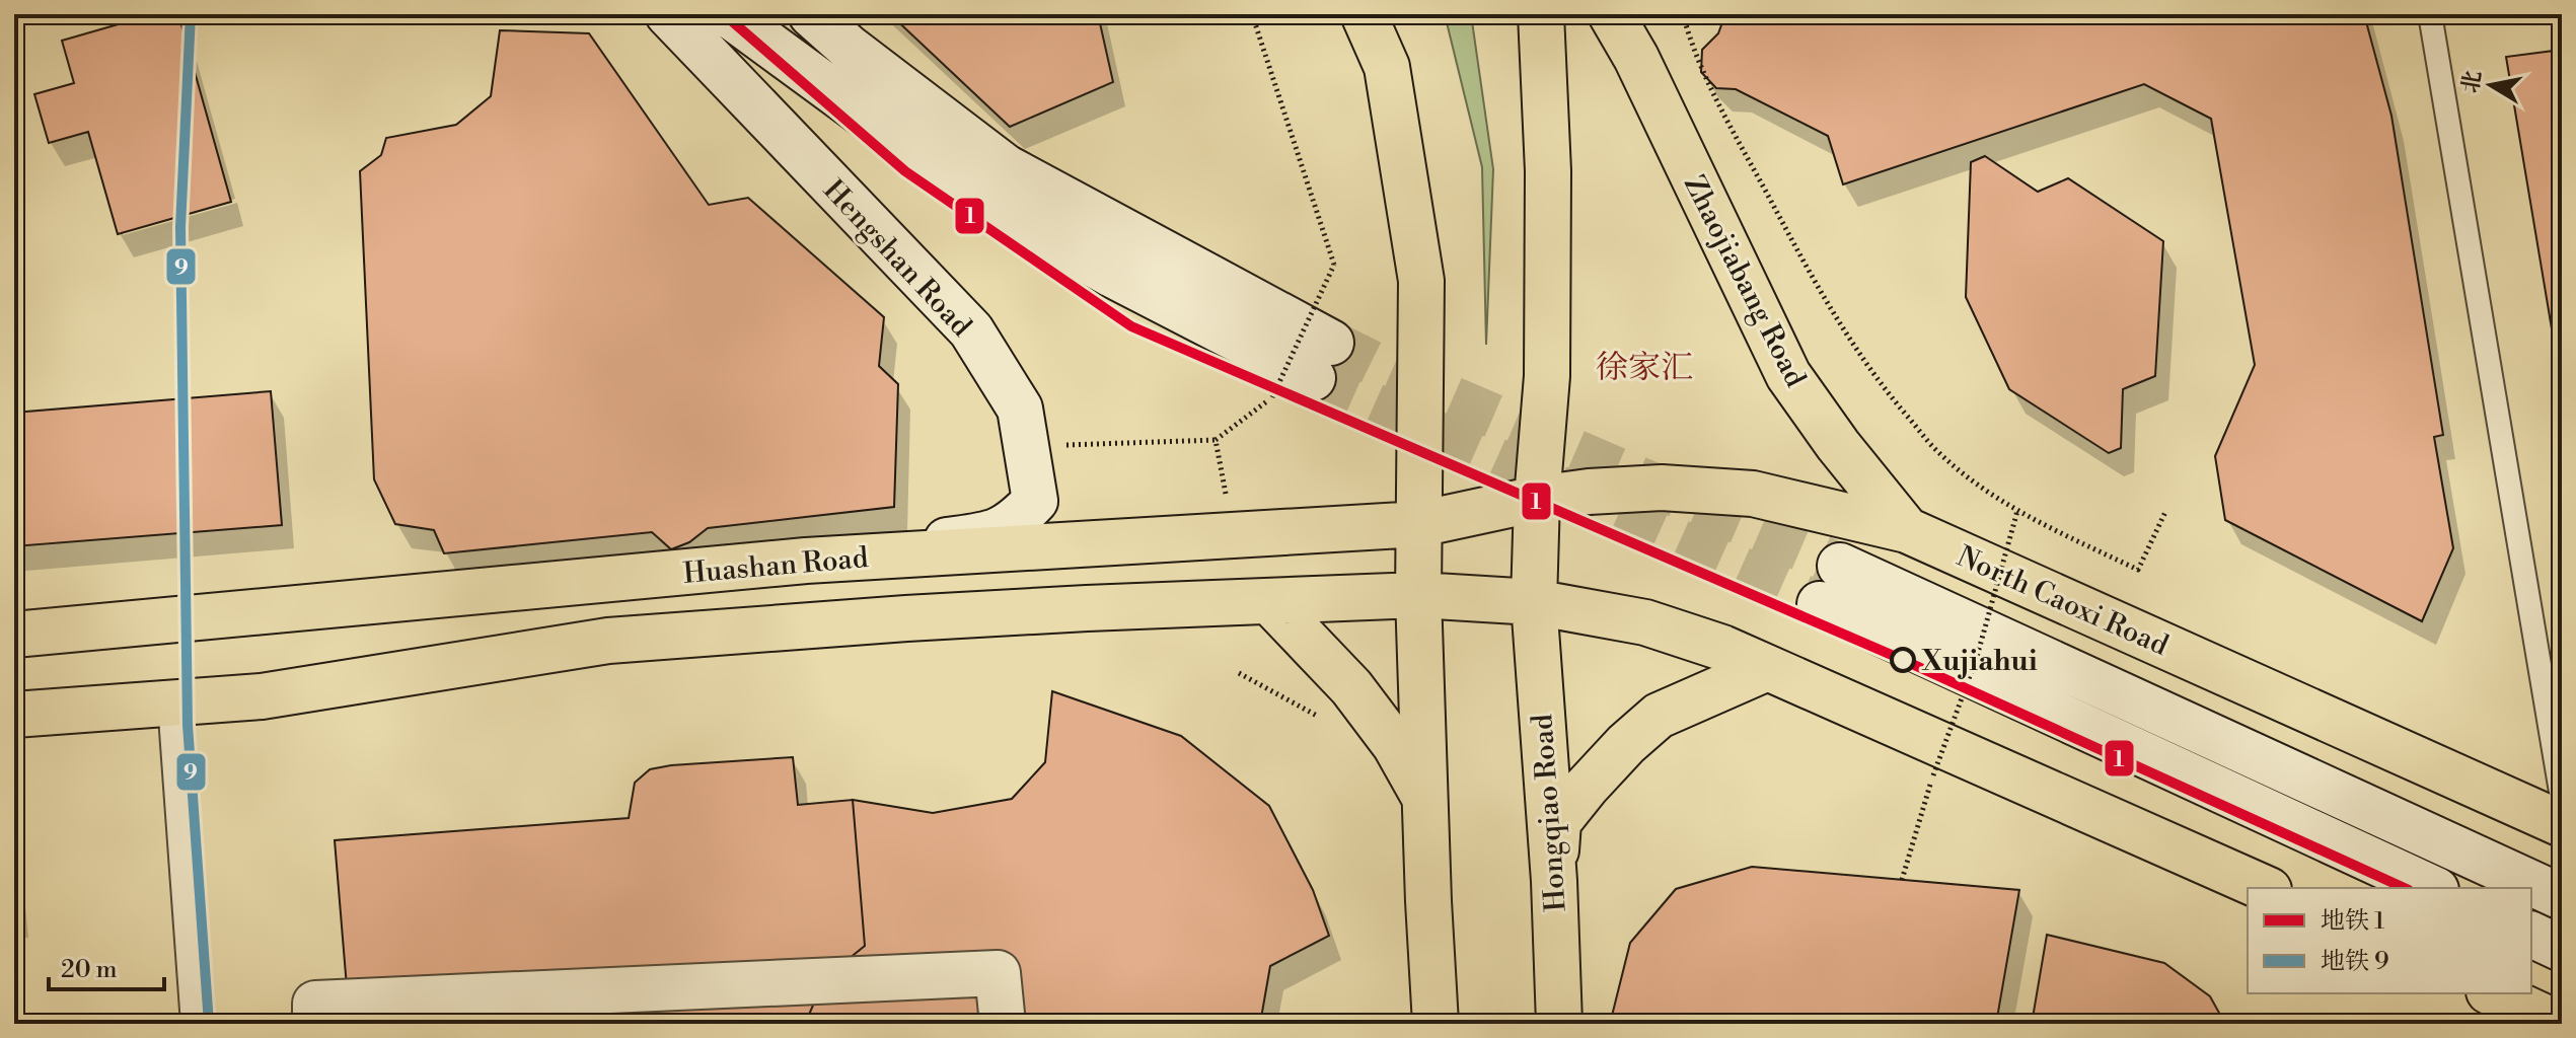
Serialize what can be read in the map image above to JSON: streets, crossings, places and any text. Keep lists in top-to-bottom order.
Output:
{
  "streets": {
    "main road": [
      "Hengshan Road",
      "Zhaojiabang Road",
      "Huashan Road",
      "North Caoxi Road",
      "Hongqiao Road"
    ]
  },
  "crossings": [
    ["Hengshan Road", "Huashan Road"],
    ["Zhaojiabang Road", "North Caoxi Road"],
    ["Huashan Road", "North Caoxi Road"]
  ],
  "districts": ["徐家汇"],
  "places": ["Xujiahui"],
  "lines": ["metro line 1", "metro line 9"],
  "legend": ["地铁 1", "地铁 9"],
  "scale_bar": "20 m",
  "north": "left"
}
